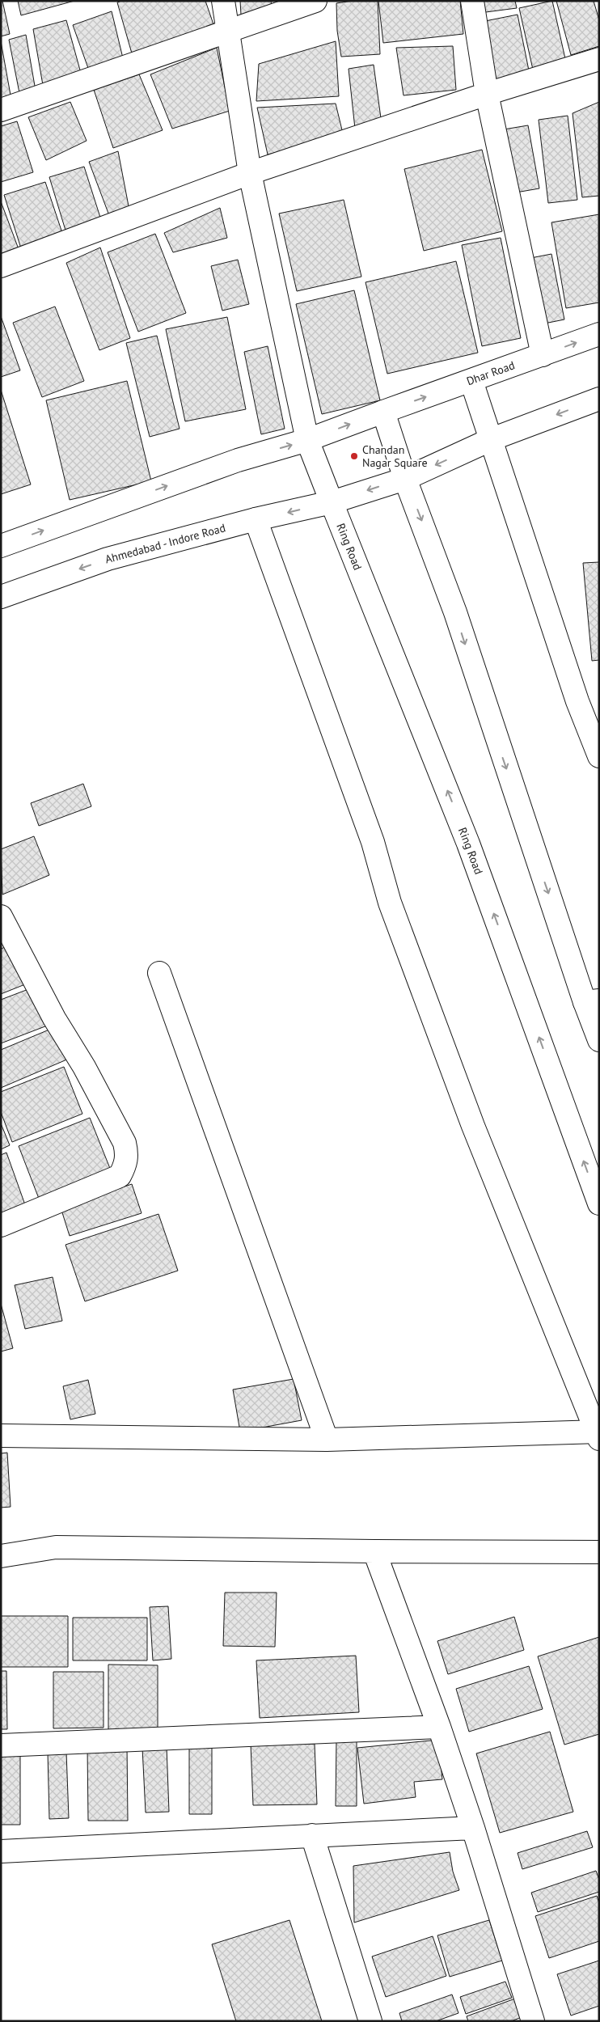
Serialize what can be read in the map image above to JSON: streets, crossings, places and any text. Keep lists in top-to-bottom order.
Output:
{
  "streets": {
    "main road": ["Dhar Road", "Ahmedabad - Indore Road", "Ring Road"]
  },
  "crossings": [
    ["Dhar Road", "Ring Road"],
    ["Ahmedabad - Indore Road", "Ring Road"]
  ],
  "places": ["Chandan Nagar Square"]
}
